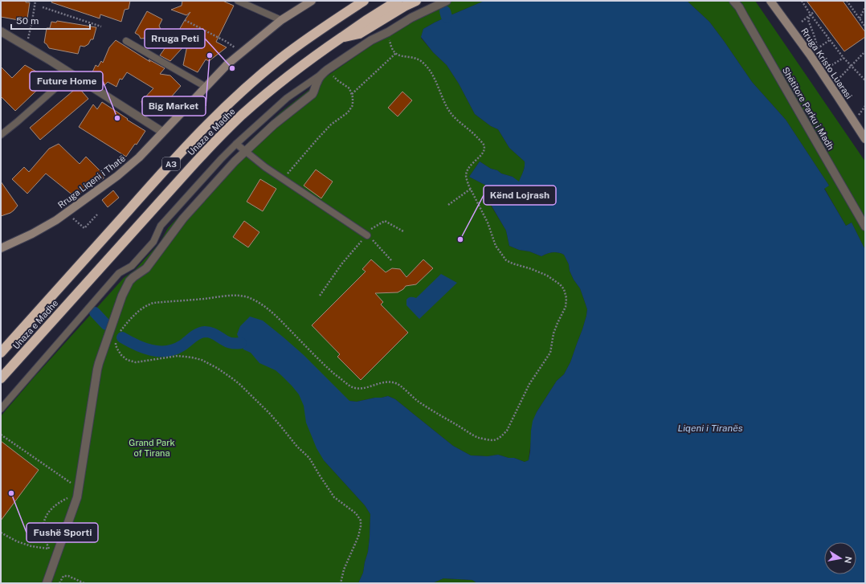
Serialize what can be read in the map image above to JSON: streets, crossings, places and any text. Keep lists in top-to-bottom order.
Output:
{
  "streets": {
    "highway": ["Unaza e Madhe", "A3"],
    "street": ["Rruga Kristo Luarasi", "Shëtitore Parku i Madh", "Rruga Liqeni i Thatë"]
  },
  "water": ["Liqeni i Tiranës"],
  "parks": ["Grand Park of Tirana"],
  "places": [
    "Big Market",
    "Rruga Peti",
    "Future Home",
    "Kënd Lojrash",
    "Fushë Sporti"
  ],
  "scale_bar": "50 m",
  "north": "right"
}
